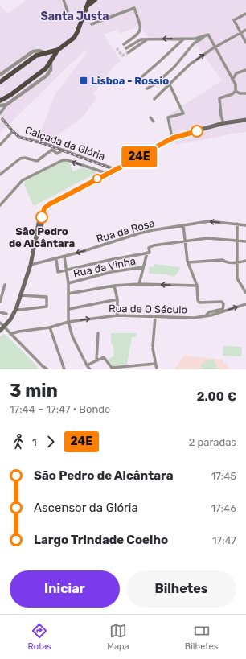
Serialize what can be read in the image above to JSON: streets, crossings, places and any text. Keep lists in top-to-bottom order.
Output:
{
  "streets": {
    "street": [
      "Calçada da Glória",
      "Rua da Rosa",
      "Rua da Vinha",
      "Rua de O Século"
    ]
  },
  "districts": ["Santa Justa"],
  "places": {
    "transit": ["Lisboa - Rossio"],
    "other": ["São Pedro de Alcântara"]
  },
  "lines": ["tram line 24E"],
  "page": {
    "on_map": "24E",
    "heading": ["3 min", "17:44 – 17:47 · Bonde", "2.00 €"],
    "legs": ["1", "24E", "2 paradas"],
    "list": [
      {
        "name": "São Pedro de Alcântara",
        "value": "17:45"
      },
      {
        "name": "Ascensor da Glória",
        "value": "17:46"
      },
      {
        "name": "Largo Trindade Coelho",
        "value": "17:47"
      }
    ],
    "buttons": ["Iniciar", "Bilhetes"],
    "tabs": ["Rotas", "Mapa", "Bilhetes"]
  }
}
